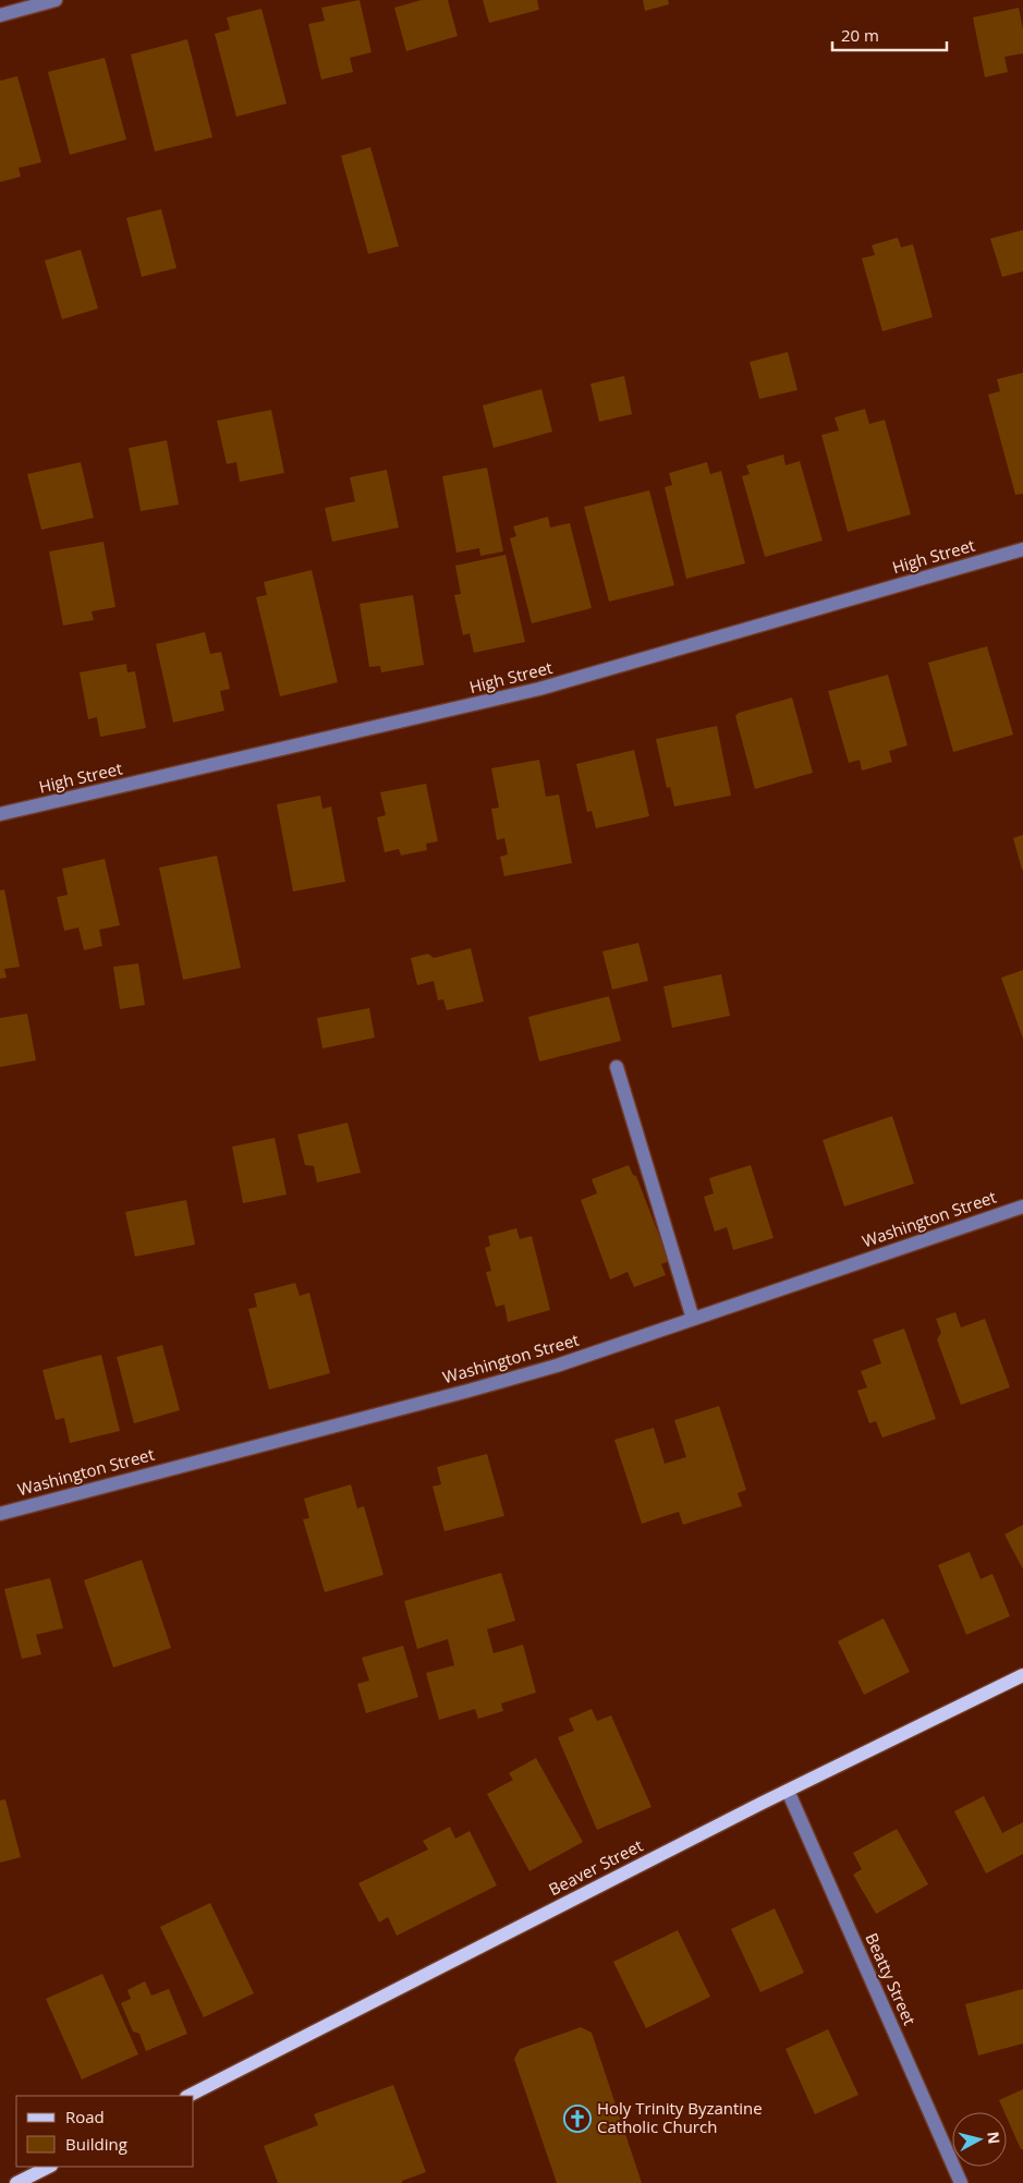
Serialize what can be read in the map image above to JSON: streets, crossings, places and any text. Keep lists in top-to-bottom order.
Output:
{
  "streets": {
    "main road": ["Beaver Street"],
    "street": ["High Street", "Washington Street", "Beatty Street"]
  },
  "crossings": [
    ["Beaver Street", "Beatty Street"]
  ],
  "places": {
    "church": ["Holy Trinity Byzantine Catholic Church"]
  },
  "legend": ["Road", "Building"],
  "scale_bar": "20 m",
  "north": "right"
}
